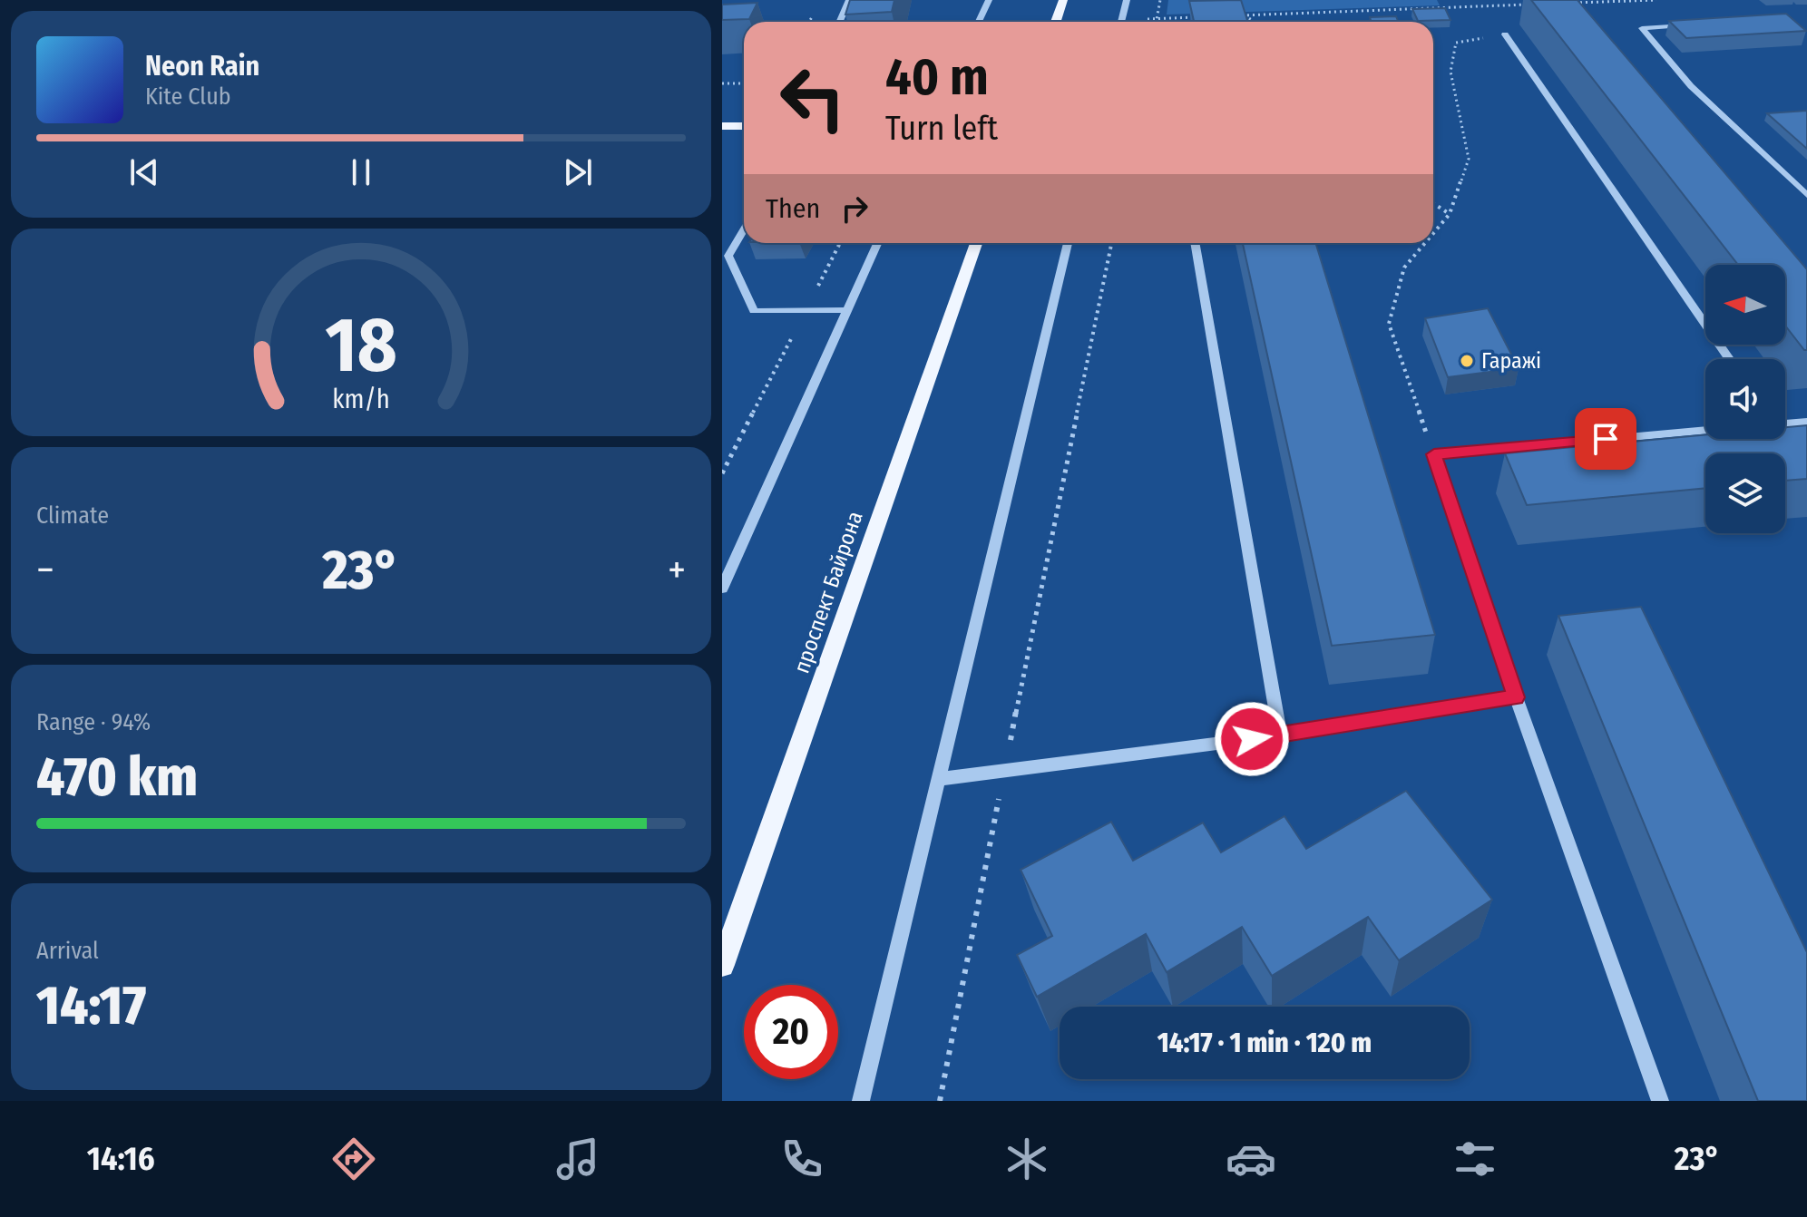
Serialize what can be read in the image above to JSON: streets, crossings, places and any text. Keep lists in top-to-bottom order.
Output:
{
  "streets": {
    "main road": ["проспект Байрона"]
  },
  "places": ["Гаражі"],
  "north": "left",
  "page": {
    "turn": ["40 m", "Turn left"],
    "song": ["Neon Rain", "Kite Club"],
    "then": "Then",
    "tile": [
      "Climate",
      ["Range · 94%", "470 km"],
      ["Arrival", "14:17"]
    ],
    "heat": ["−", "23°", "+"],
    "limit": "20",
    "trip": "14:17 · 1 min · 120 m",
    "tabs": ["14:16", "23°"],
    "gauge": ["18", "km/h"]
  }
}
